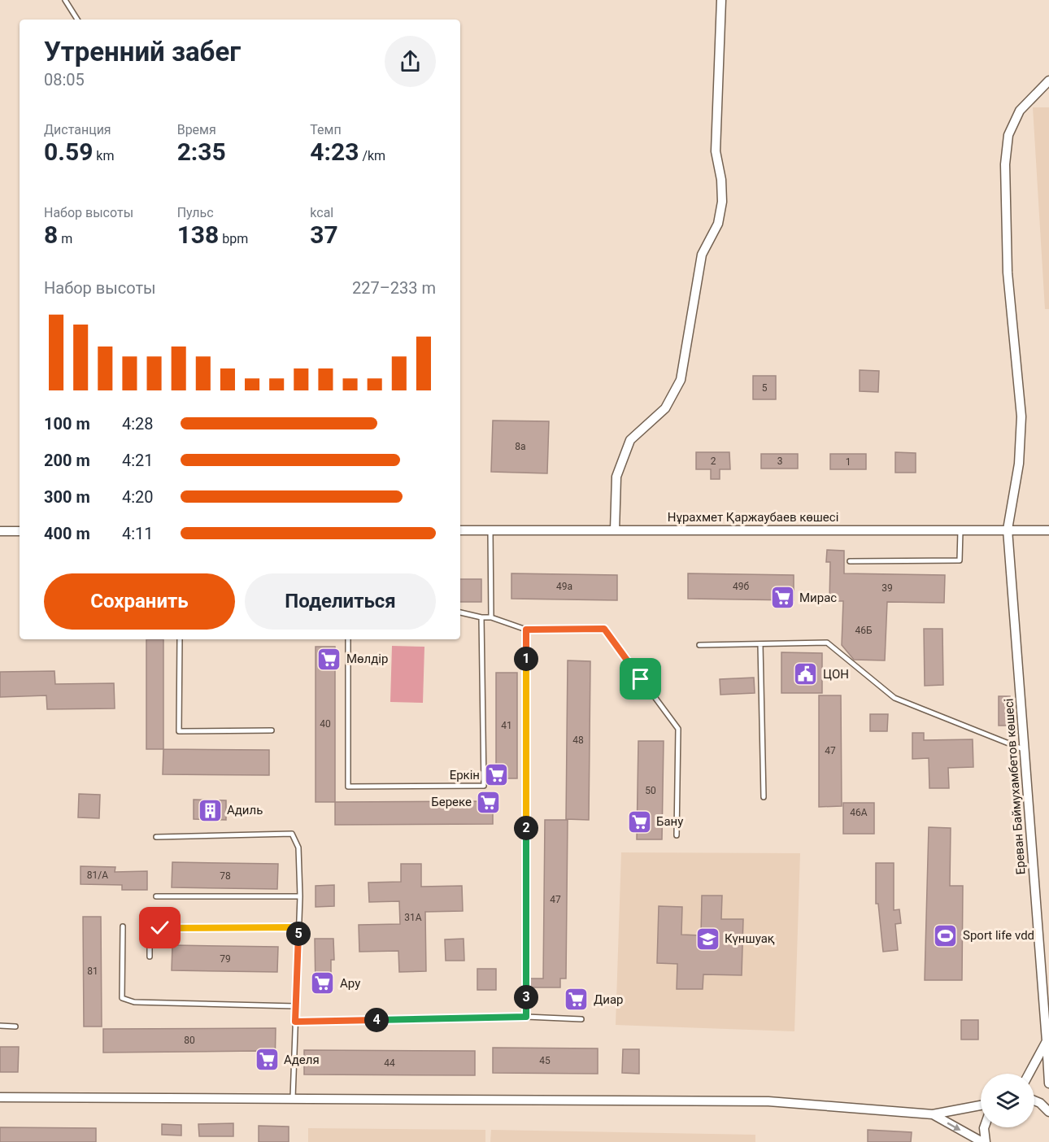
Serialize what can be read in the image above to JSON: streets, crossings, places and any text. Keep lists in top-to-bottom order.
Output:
{
  "streets": {
    "street": ["Нұрахмет Қаржаубаев көшесі", "Ереван Баймухамбетов көшесі"]
  },
  "crossings": [
    ["Нұрахмет Қаржаубаев көшесі", "Ереван Баймухамбетов көшесі"]
  ],
  "places": {
    "supermarket": [
      "Мирас",
      "Мөлдір",
      "Еркін",
      "Береке",
      "Бану",
      "Ару",
      "Диар",
      "Аделя"
    ],
    "public building": ["ЦОН"],
    "building": ["Адиль"],
    "sports": ["Sport life vdd"],
    "school or university": ["Күншуақ"]
  },
  "house_numbers": [
    "5",
    "8а",
    "2",
    "3",
    "1",
    "49а",
    "49б",
    "39",
    "46Б",
    "40",
    "41",
    "48",
    "47",
    "50",
    "46А",
    "81/А",
    "78",
    "47",
    "31А",
    "79",
    "81",
    "80",
    "45",
    "44"
  ],
  "page": {
    "heading": ["Утренний забег", "08:05"],
    "stats": [
      ["Дистанция", "0.59 km"],
      ["Время", "2:35"],
      ["Темп", "4:23 /km"],
      ["Набор высоты", "8 m"],
      ["Пульс", "138 bpm"],
      ["kcal", "37"]
    ],
    "chart": ["Набор высоты", "227–233 m"],
    "list": [
      {
        "name": "100 m",
        "note": "4:28"
      },
      {
        "name": "200 m",
        "note": "4:21"
      },
      {
        "name": "300 m",
        "note": "4:20"
      },
      {
        "name": "400 m",
        "note": "4:11"
      }
    ],
    "buttons": ["Сохранить", "Поделиться"],
    "pins": [
      "1",
      "2",
      "5",
      "3",
      "4"
    ]
  }
}
